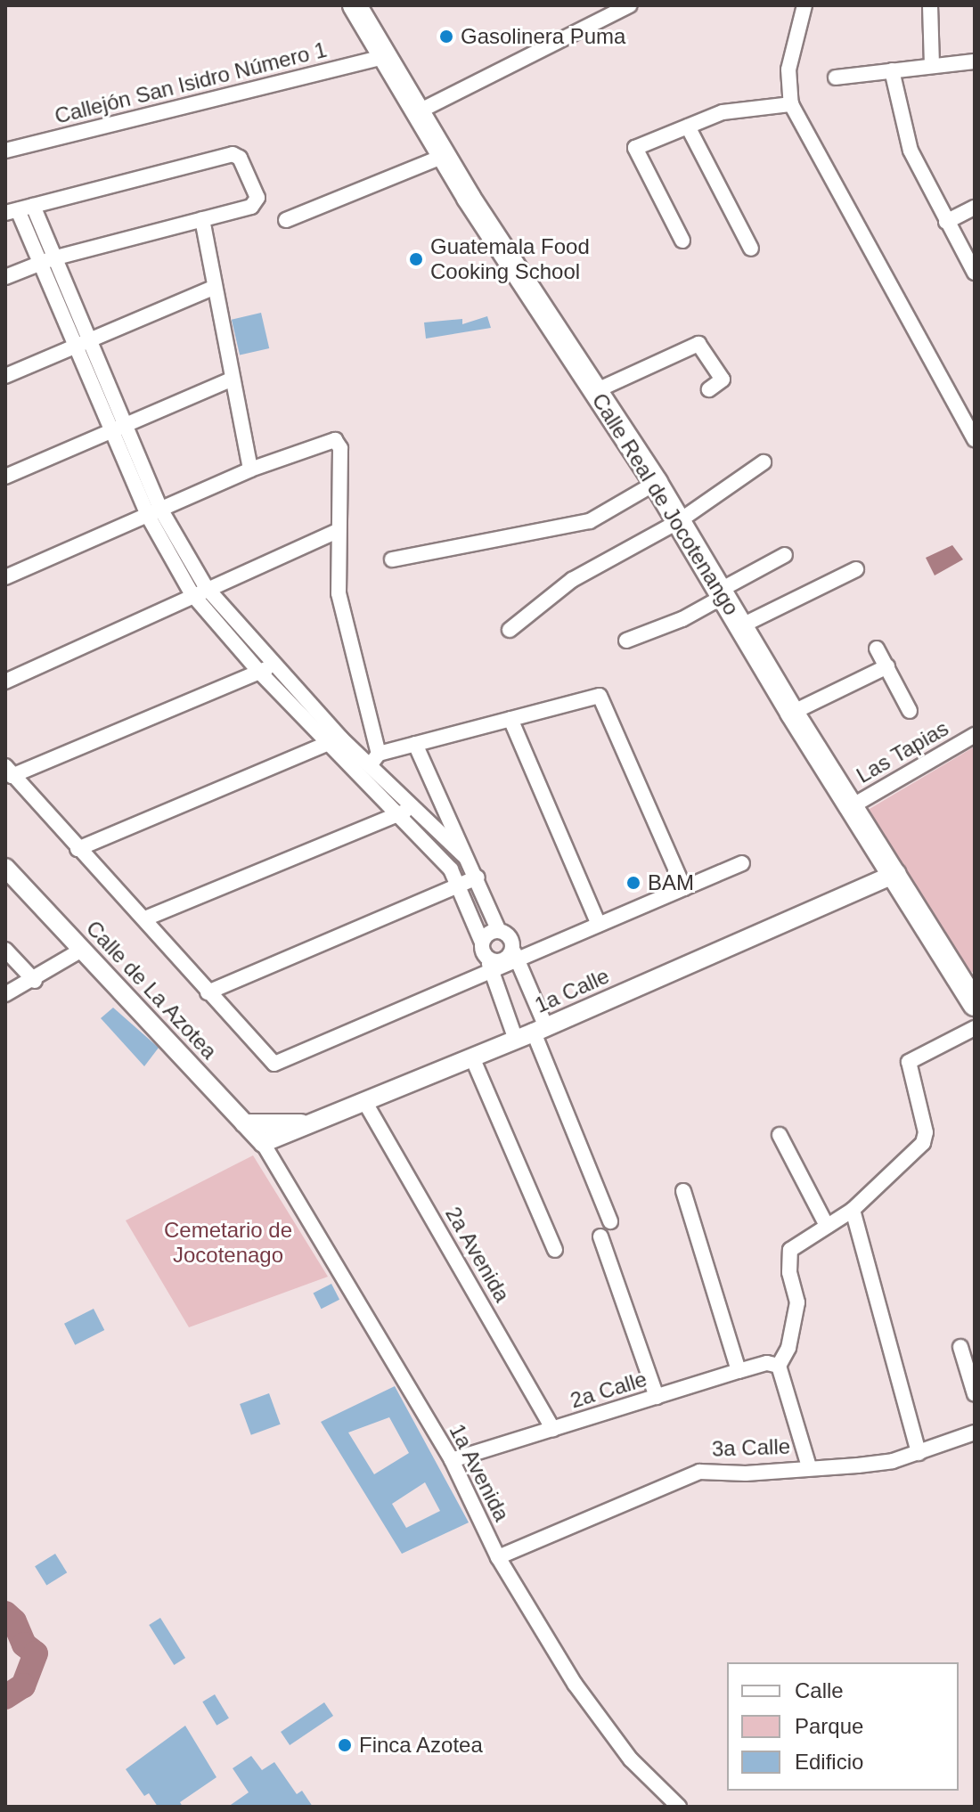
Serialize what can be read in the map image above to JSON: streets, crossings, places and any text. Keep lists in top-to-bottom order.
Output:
{
  "streets": {
    "main road": ["Calle Real de Jocotenango"],
    "street": [
      "Callejón San Isidro Número 1",
      "Las Tapias",
      "Calle de La Azotea",
      "1a Calle",
      "2a Avenida",
      "2a Calle",
      "3a Calle",
      "1a Avenida"
    ]
  },
  "crossings": [
    ["Callejón San Isidro Número 1", "Calle Real de Jocotenango"],
    ["Calle Real de Jocotenango", "Las Tapias"],
    ["Calle Real de Jocotenango", "1a Calle"],
    ["Calle de La Azotea", "1a Calle"],
    ["Calle de La Azotea", "1a Avenida"],
    ["1a Calle", "2a Avenida"],
    ["1a Calle", "1a Avenida"],
    ["2a Avenida", "2a Calle"],
    ["2a Calle", "1a Avenida"],
    ["3a Calle", "1a Avenida"]
  ],
  "parks": ["Cemetario de Jocotenago"],
  "places": [
    "Gasolinera Puma",
    "Guatemala Food Cooking School",
    "BAM",
    "Finca Azotea"
  ],
  "legend": ["Calle", "Parque", "Edificio"]
}
